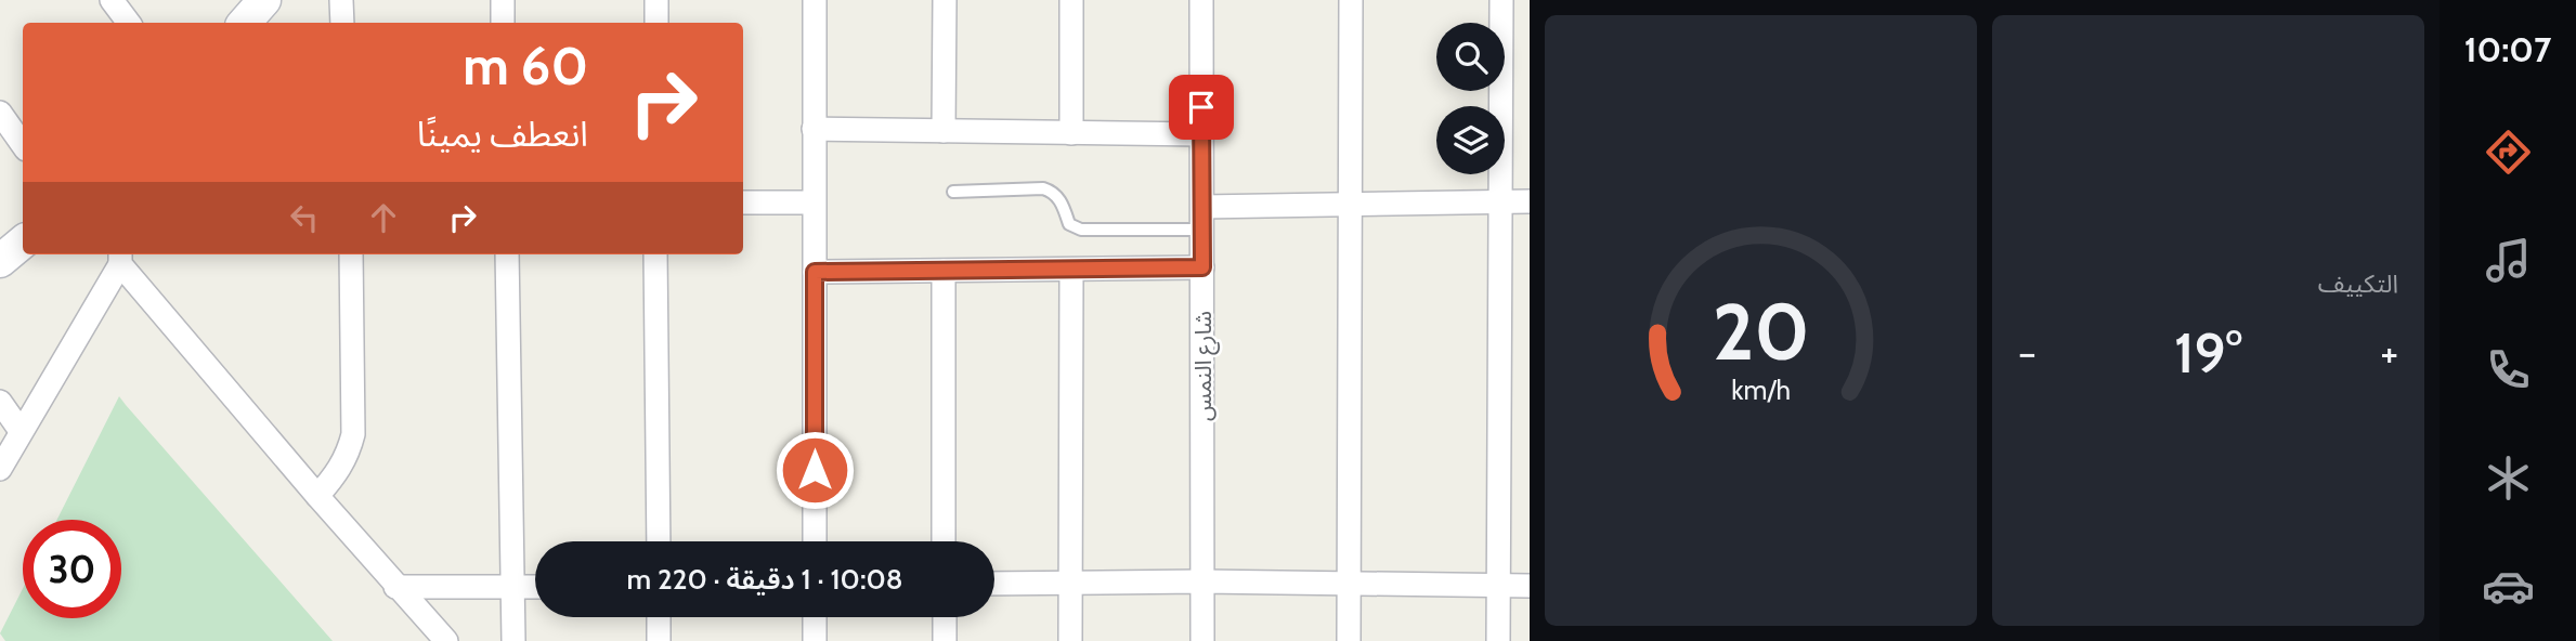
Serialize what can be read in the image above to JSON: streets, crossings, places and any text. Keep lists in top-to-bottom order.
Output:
{
  "streets": {
    "street": ["شارع النمس"]
  },
  "page": {
    "tabs": "10:07",
    "tile": "التكييف",
    "turn": ["60 m", "انعطف يمينًا"],
    "heat": ["−", "19°", "+"],
    "limit": "30",
    "trip": "10:08 · 1 دقيقة · 220 m",
    "gauge": ["20", "km/h"]
  }
}
